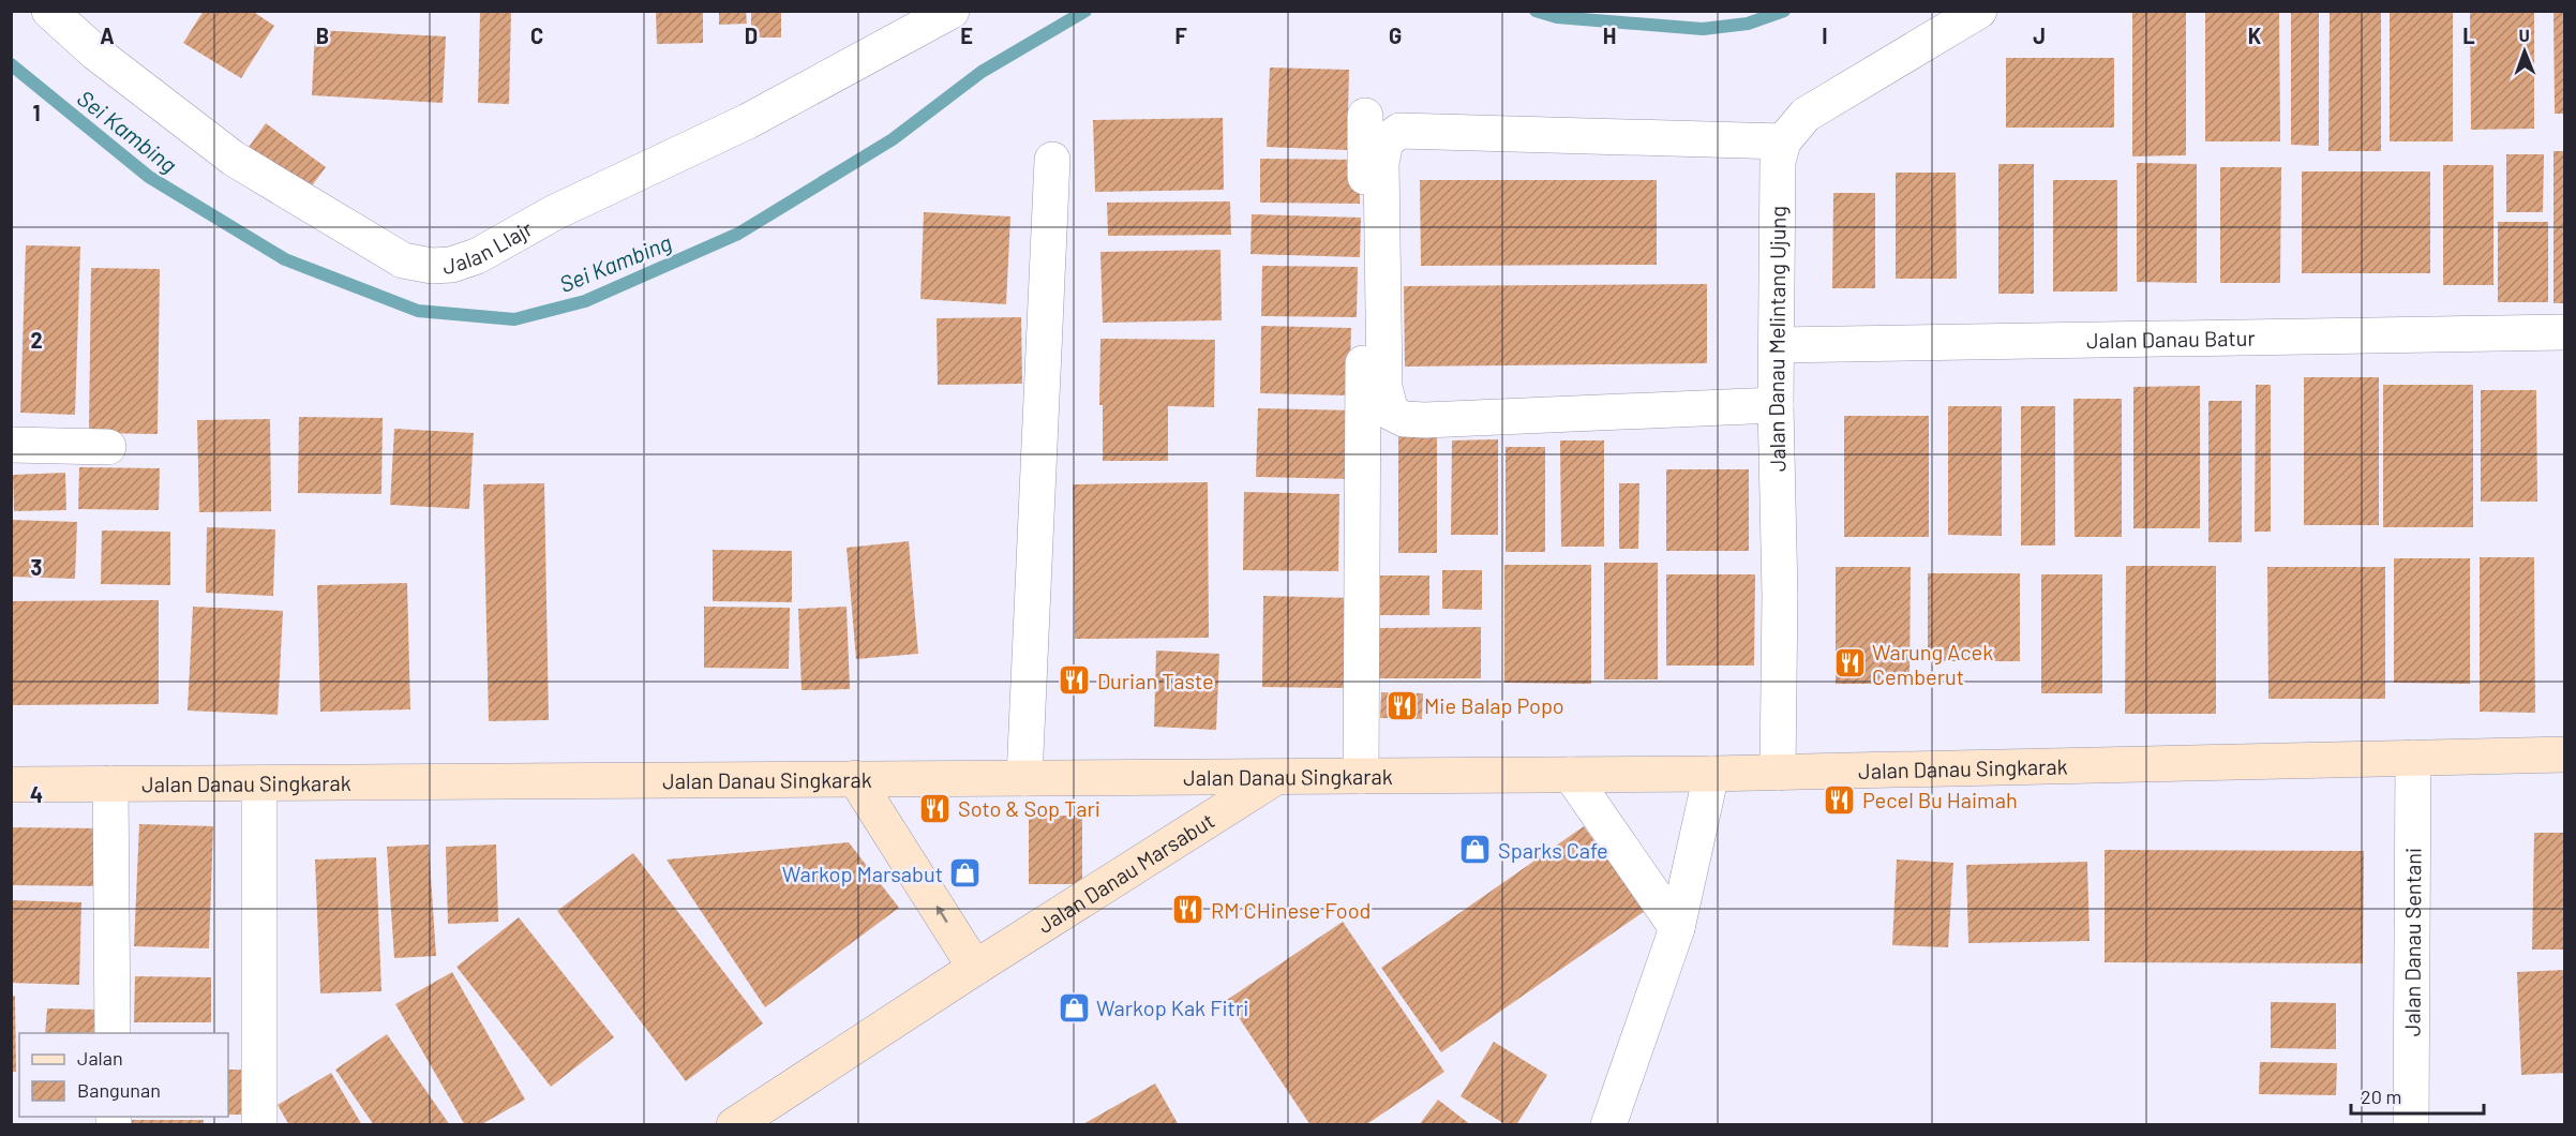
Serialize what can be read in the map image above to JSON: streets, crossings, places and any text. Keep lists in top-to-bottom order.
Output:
{
  "streets": {
    "street": [
      "Jalan Llajr",
      "Jalan Danau Melintang Ujung",
      "Jalan Danau Batur",
      "Jalan Danau Singkarak",
      "Jalan Danau Marsabut",
      "Jalan Danau Sentani"
    ]
  },
  "crossings": [
    ["Jalan Danau Melintang Ujung", "Jalan Danau Batur"],
    ["Jalan Danau Melintang Ujung", "Jalan Danau Singkarak"],
    ["Jalan Danau Singkarak", "Jalan Danau Marsabut"],
    ["Jalan Danau Singkarak", "Jalan Danau Sentani"]
  ],
  "water": ["Sei Kambing"],
  "places": {
    "restaurant": [
      "Warung Acek Cemberut",
      "Durian Taste",
      "Mie Balap Popo",
      "Pecel Bu Haimah",
      "Soto & Sop Tari",
      "RM CHinese Food"
    ],
    "shop": ["Sparks Cafe", "Warkop Marsabut", "Warkop Kak Fitri"]
  },
  "legend": ["Jalan", "Bangunan"],
  "scale_bar": "20 m",
  "north": "top",
  "grid": {
    "columns": [
      "A",
      "B",
      "C",
      "D",
      "E",
      "F",
      "G",
      "H",
      "I",
      "J",
      "K",
      "L"
    ],
    "rows": [
      "1",
      "2",
      "3",
      "4"
    ]
  }
}
